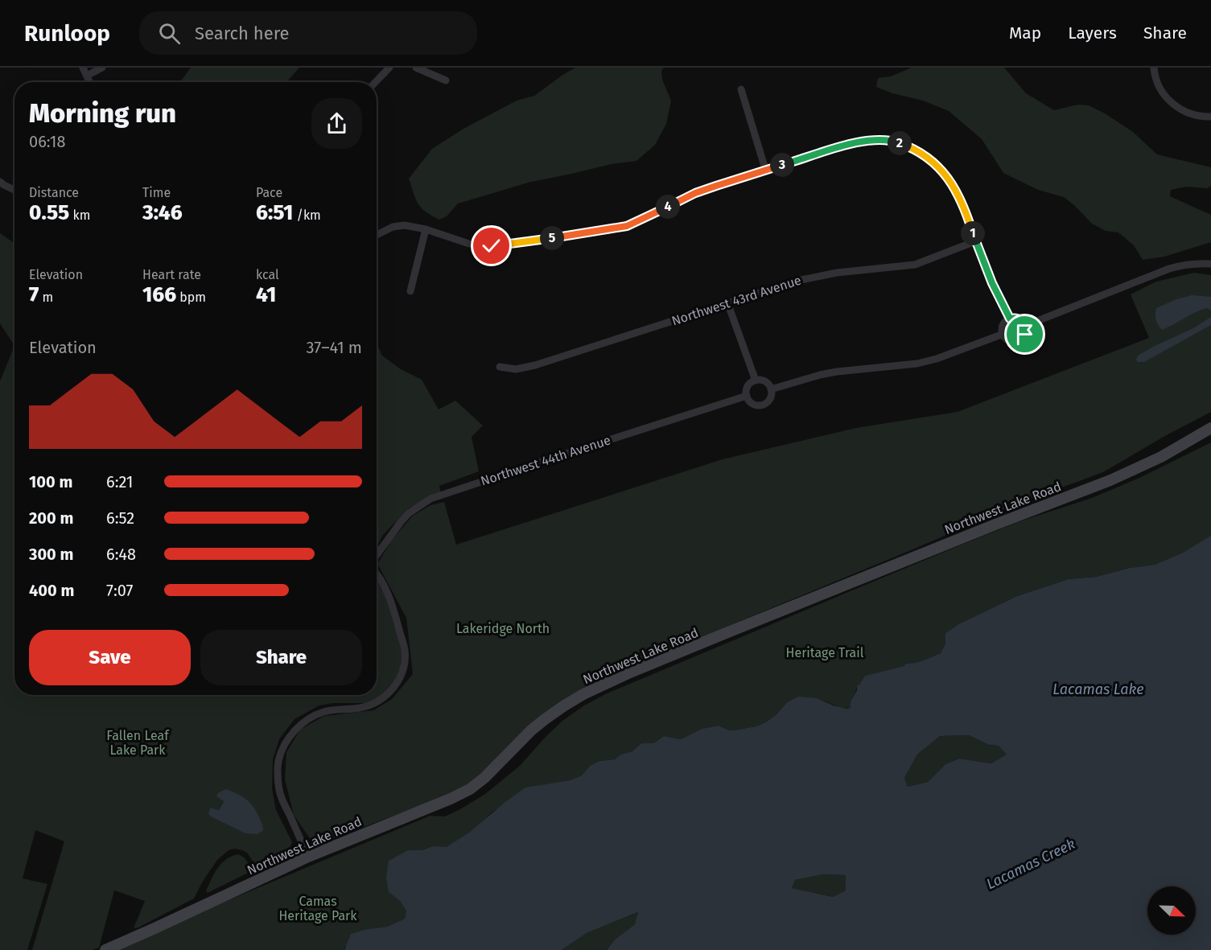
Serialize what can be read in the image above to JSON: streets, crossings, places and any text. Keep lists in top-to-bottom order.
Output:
{
  "streets": {
    "main road": ["Northwest Lake Road"],
    "street": ["Northwest 43rd Avenue", "Northwest 44th Avenue"]
  },
  "water": ["Lacamas Lake", "Lacamas Creek"],
  "parks": [
    "Lakeridge North",
    "Heritage Trail",
    "Fallen Leaf Lake Park",
    "Camas Heritage Park"
  ],
  "north": "bottom right",
  "page": {
    "header": "Runloop",
    "search": "Search here",
    "nav": ["Map", "Layers", "Share"],
    "heading": ["Morning run", "06:18"],
    "pins": [
      "2",
      "3",
      "4",
      "1",
      "5"
    ],
    "stats": [
      ["Distance", "0.55 km"],
      ["Time", "3:46"],
      ["Pace", "6:51 /km"],
      ["Elevation", "7 m"],
      ["Heart rate", "166 bpm"],
      ["kcal", "41"]
    ],
    "chart": ["Elevation", "37–41 m"],
    "list": [
      {
        "name": "100 m",
        "note": "6:21"
      },
      {
        "name": "200 m",
        "note": "6:52"
      },
      {
        "name": "300 m",
        "note": "6:48"
      },
      {
        "name": "400 m",
        "note": "7:07"
      }
    ],
    "buttons": ["Save", "Share"]
  }
}
